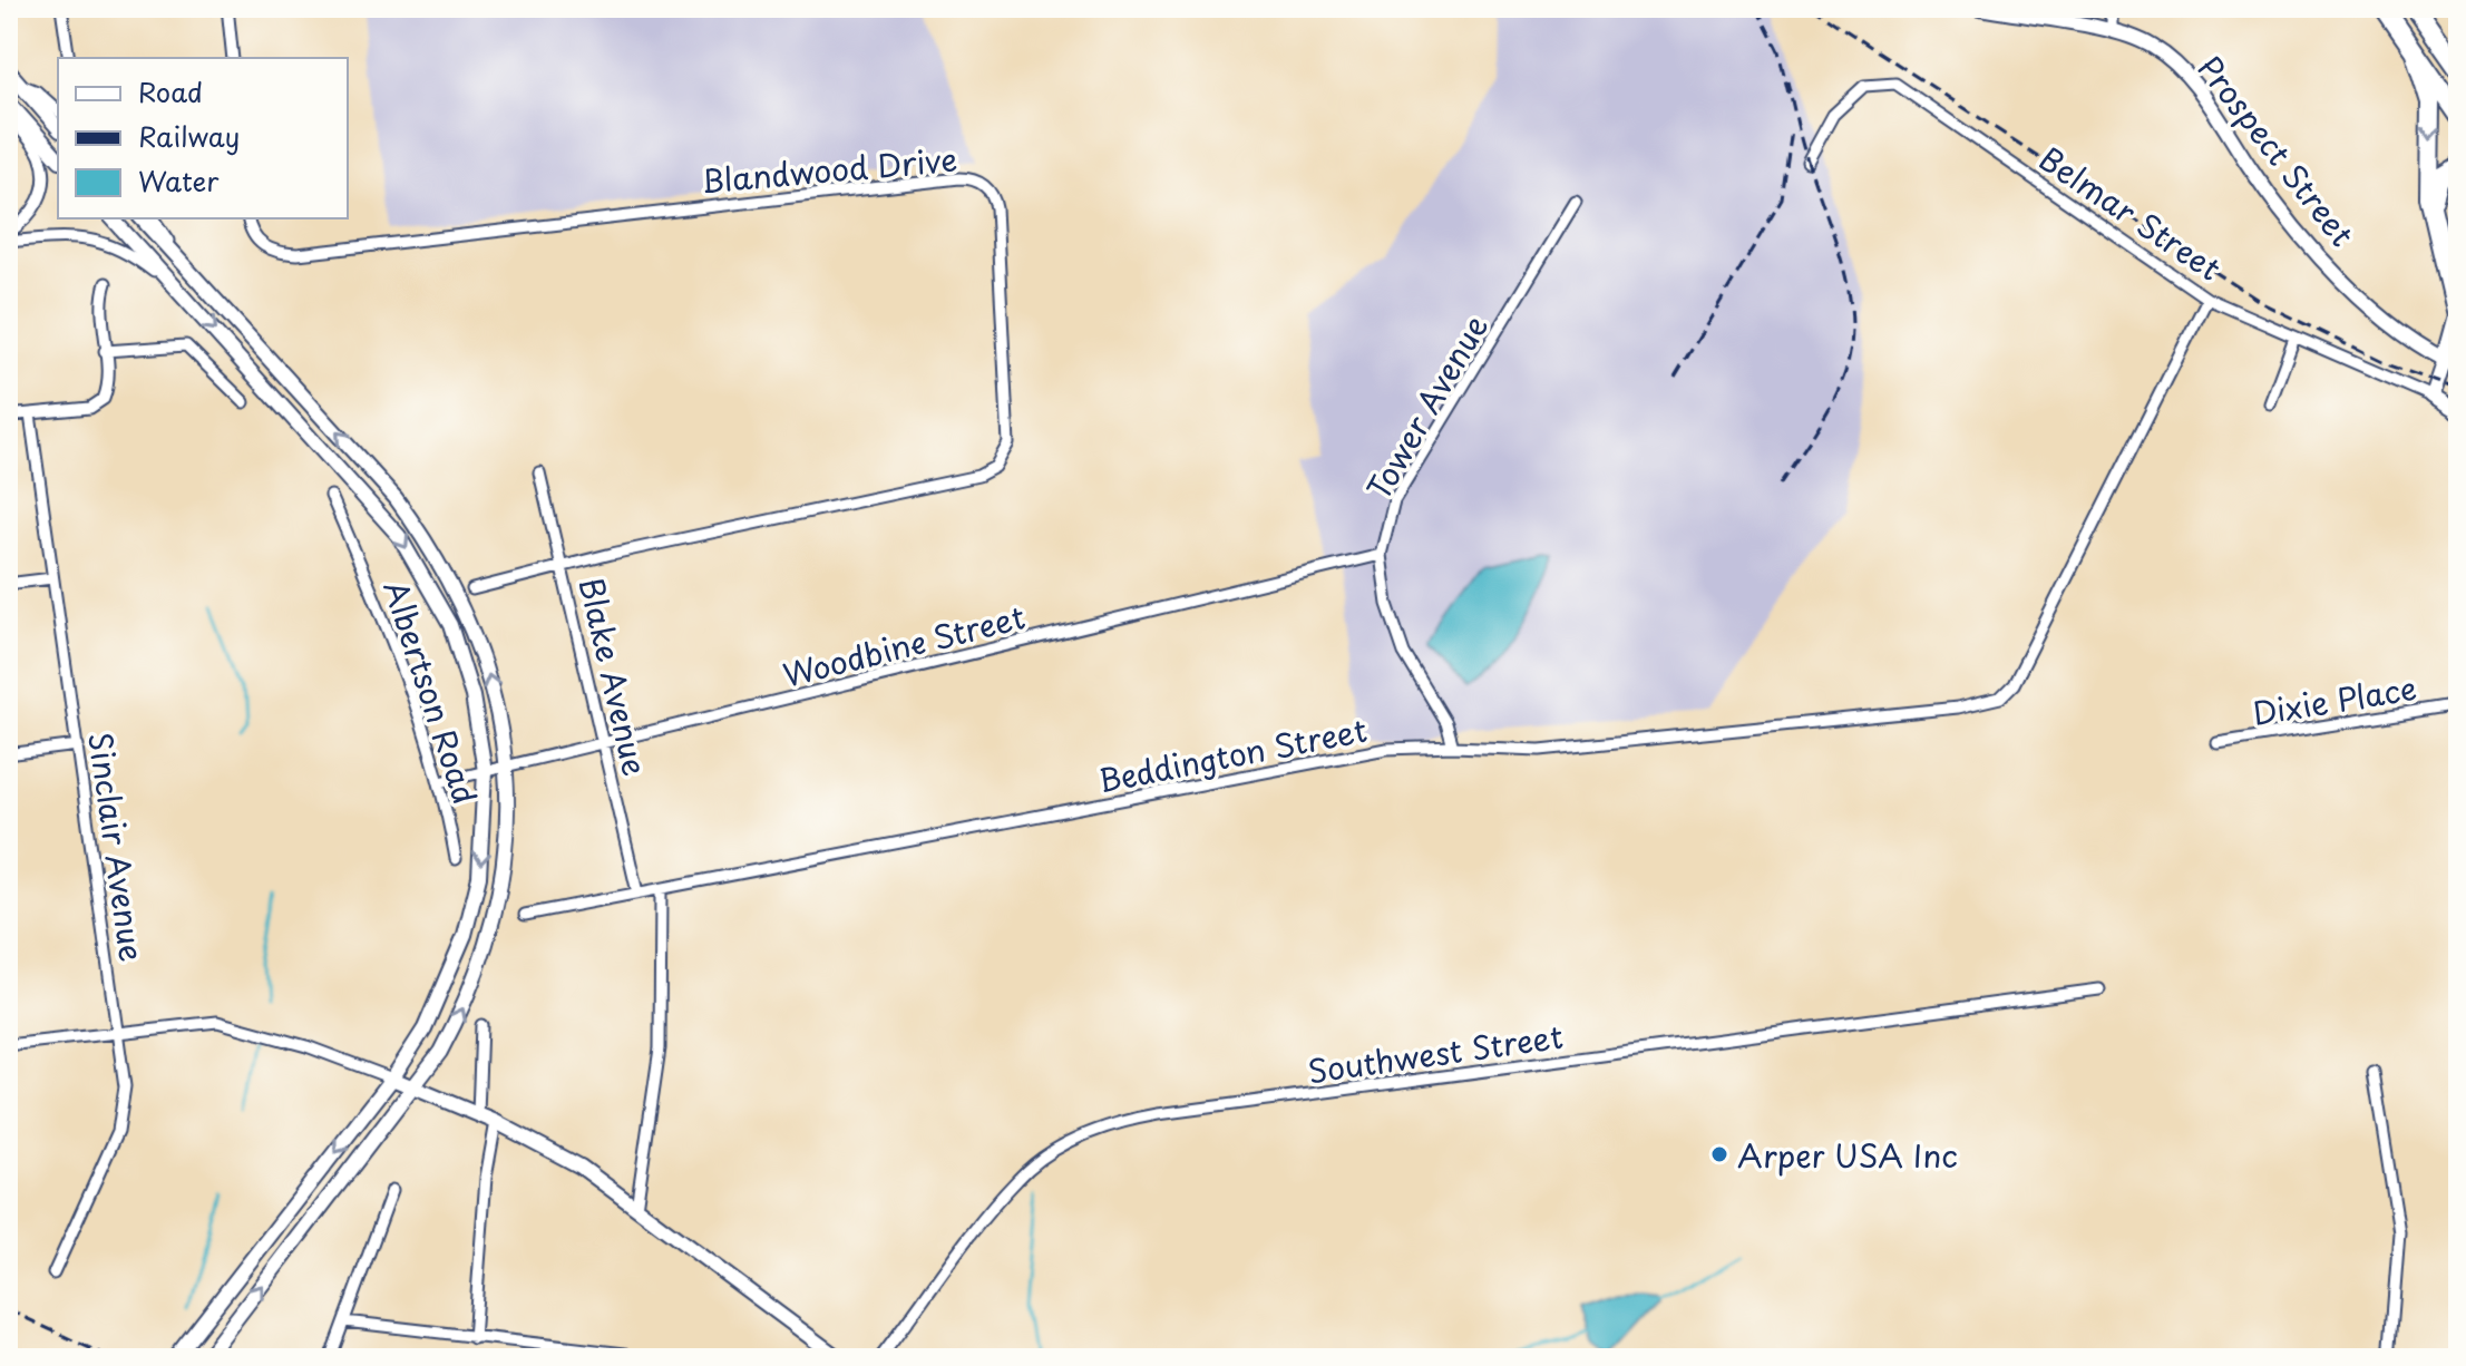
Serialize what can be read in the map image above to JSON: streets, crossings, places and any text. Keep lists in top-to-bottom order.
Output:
{
  "streets": {
    "main road": ["Prospect Street"],
    "street": [
      "Blandwood Drive",
      "Belmar Street",
      "Tower Avenue",
      "Woodbine Street",
      "Blake Avenue",
      "Albertson Road",
      "Dixie Place",
      "Beddington Street",
      "Sinclair Avenue",
      "Southwest Street"
    ]
  },
  "crossings": [
    ["Blandwood Drive", "Blake Avenue"],
    ["Belmar Street", "Beddington Street"],
    ["Tower Avenue", "Woodbine Street"],
    ["Tower Avenue", "Beddington Street"],
    ["Woodbine Street", "Blake Avenue"],
    ["Woodbine Street", "Albertson Road"],
    ["Blake Avenue", "Beddington Street"]
  ],
  "places": ["Arper USA Inc"],
  "legend": ["Road", "Railway", "Water"]
}
